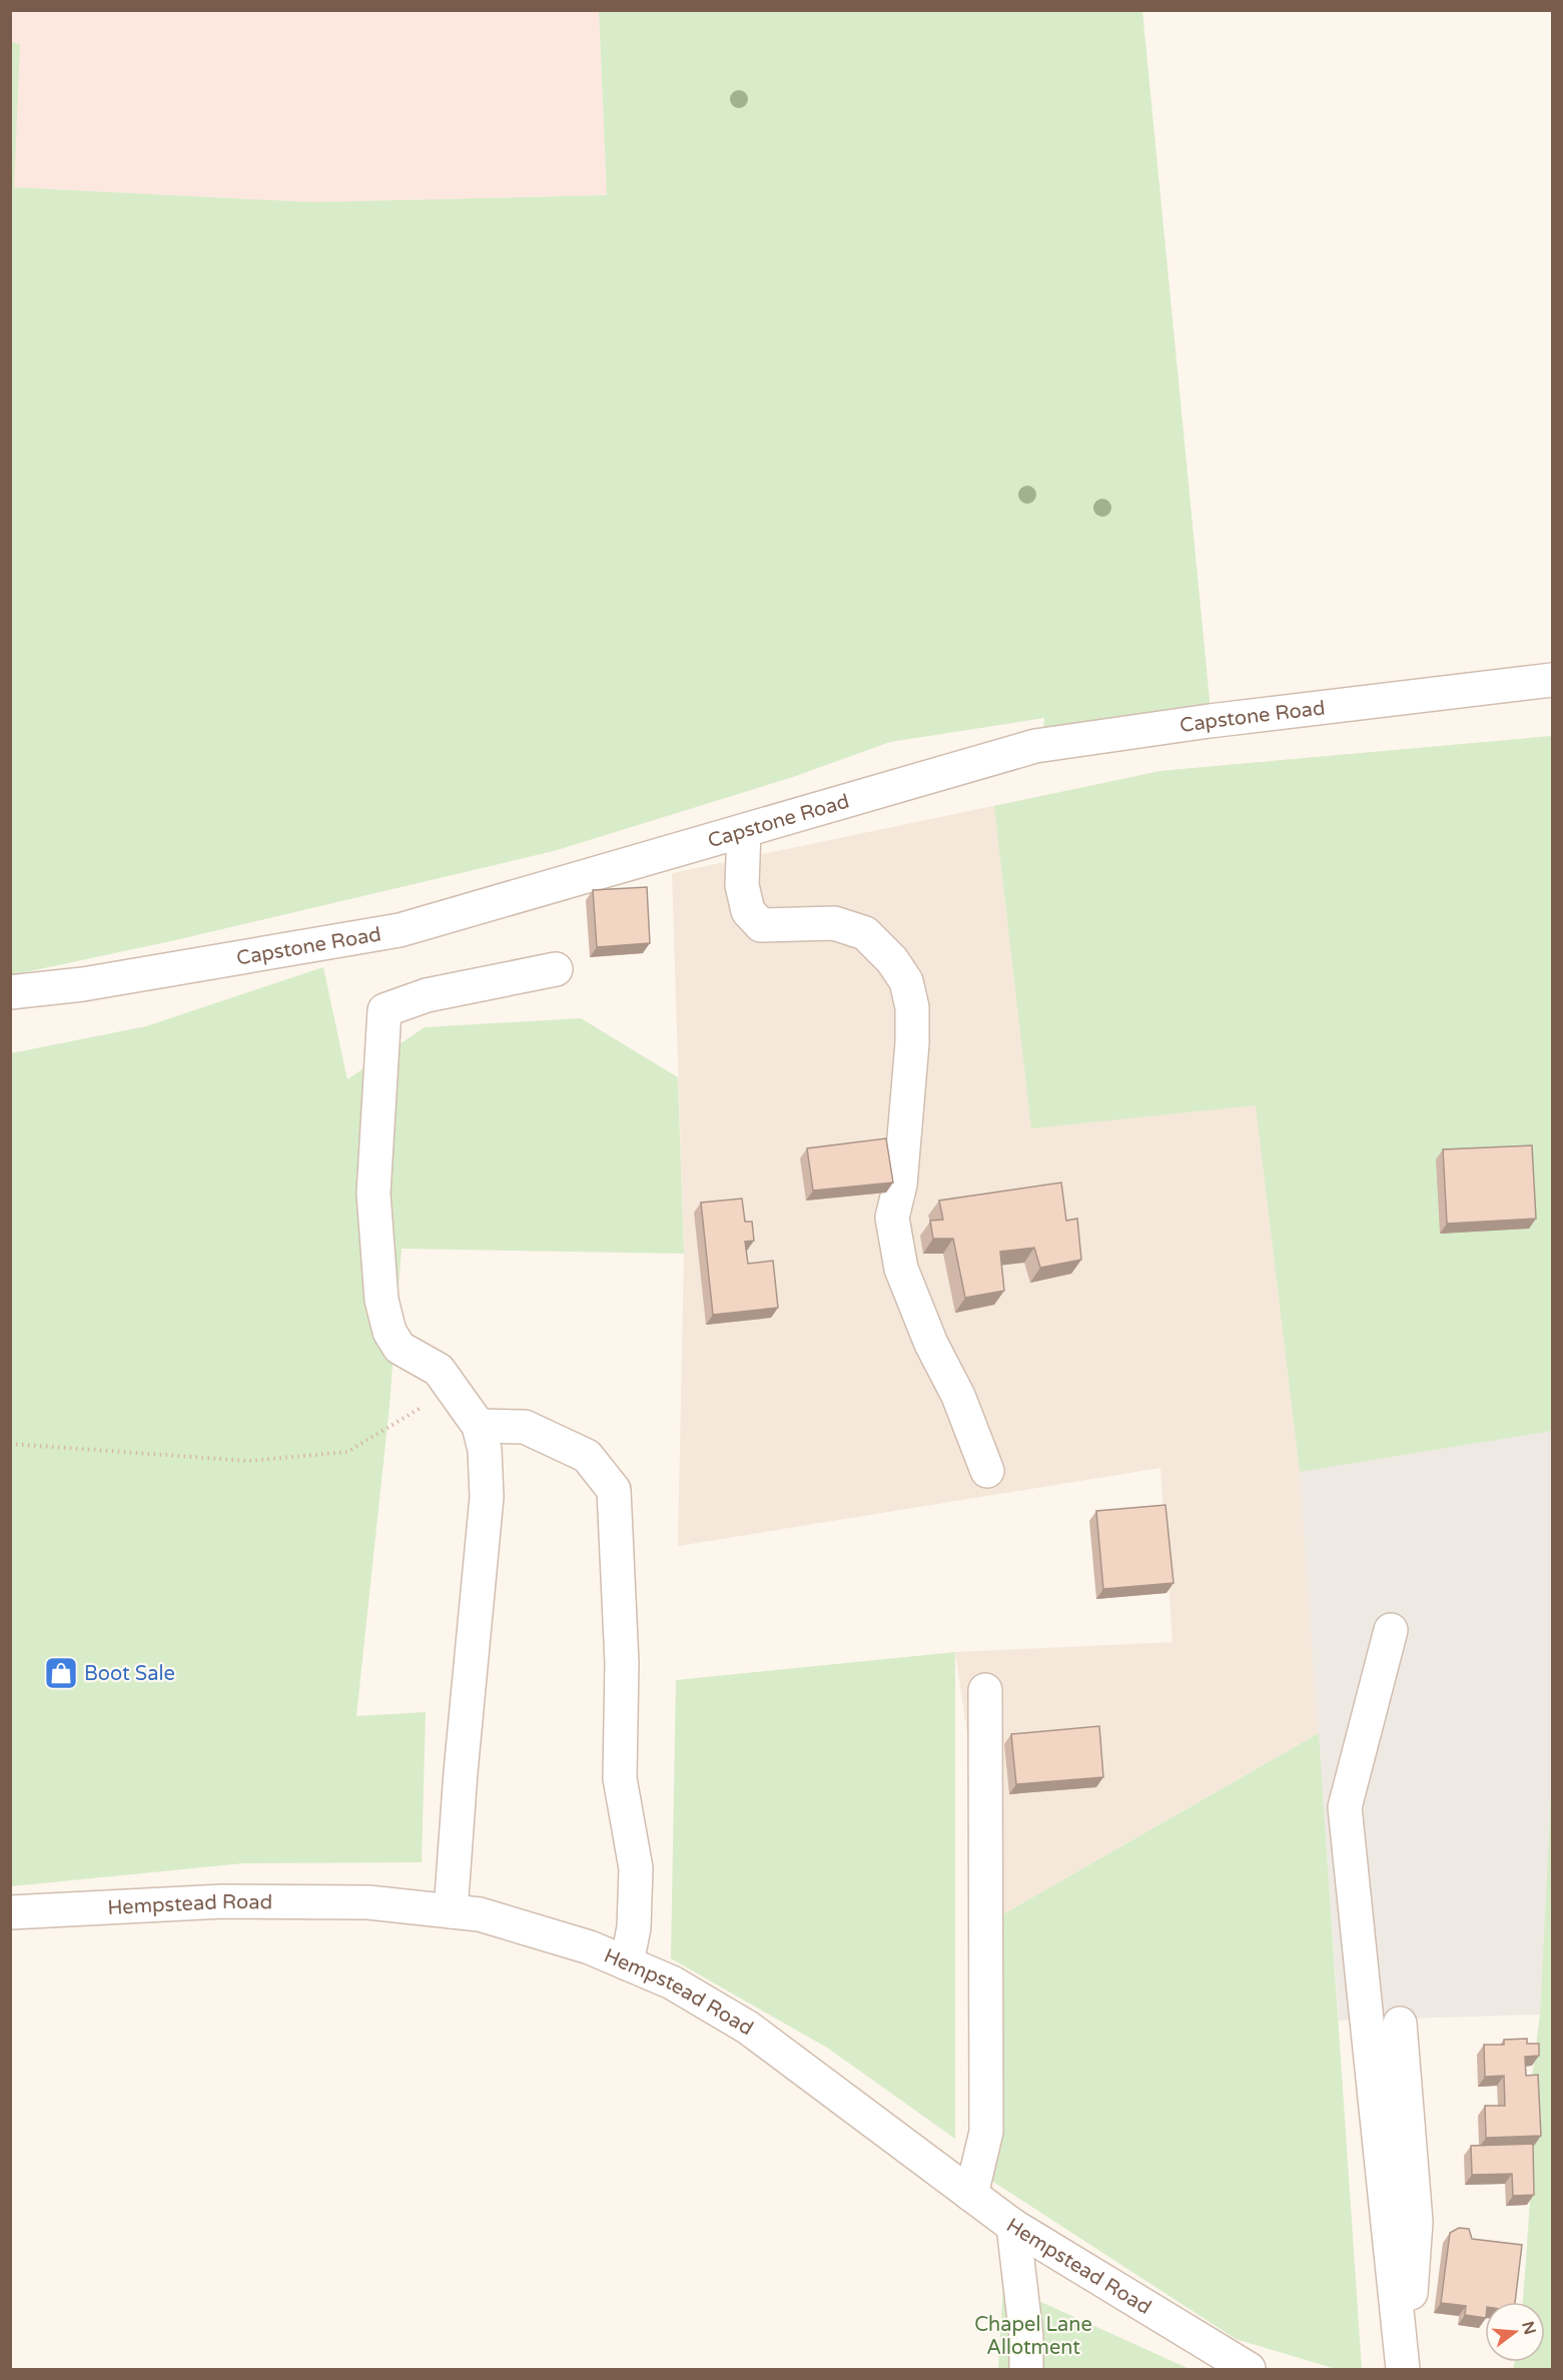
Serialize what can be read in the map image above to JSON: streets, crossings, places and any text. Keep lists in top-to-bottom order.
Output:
{
  "streets": {
    "street": ["Capstone Road", "Hempstead Road"]
  },
  "parks": ["Chapel Lane Allotment"],
  "places": {
    "shop": ["Boot Sale"]
  },
  "north": "right"
}
